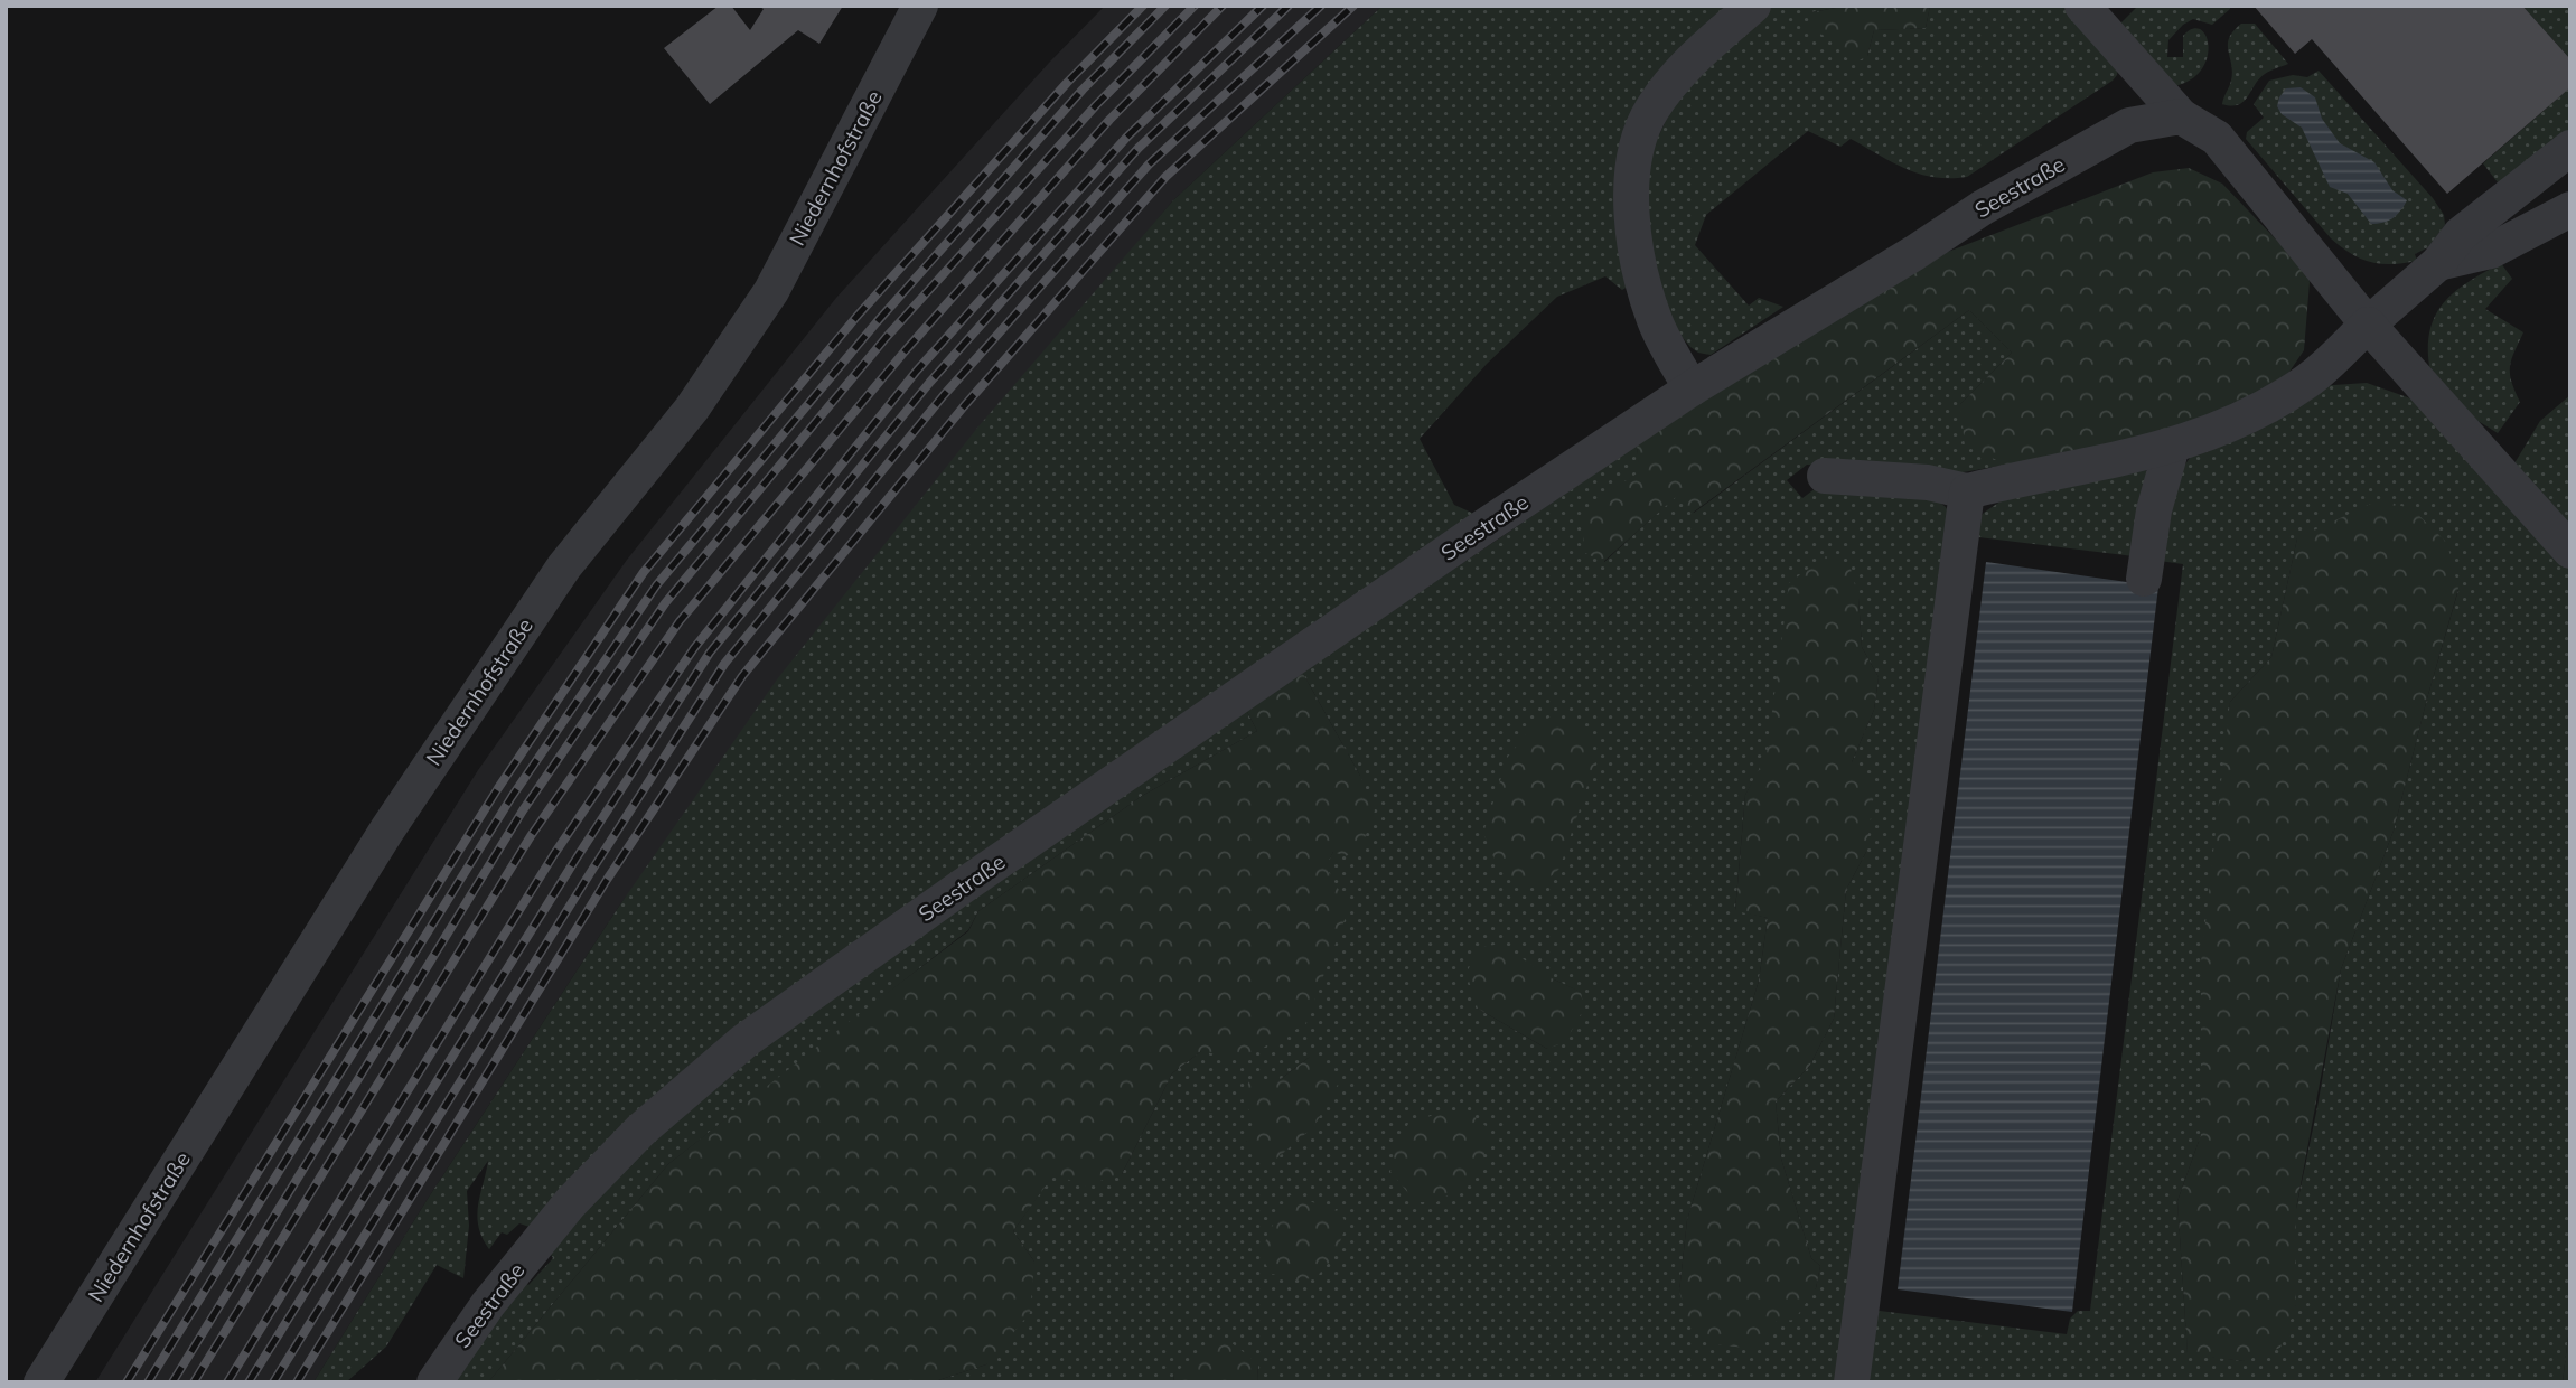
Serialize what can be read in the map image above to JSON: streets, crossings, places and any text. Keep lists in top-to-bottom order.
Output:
{
  "streets": {
    "street": ["Niedernhofstraße", "Seestraße"]
  }
}
